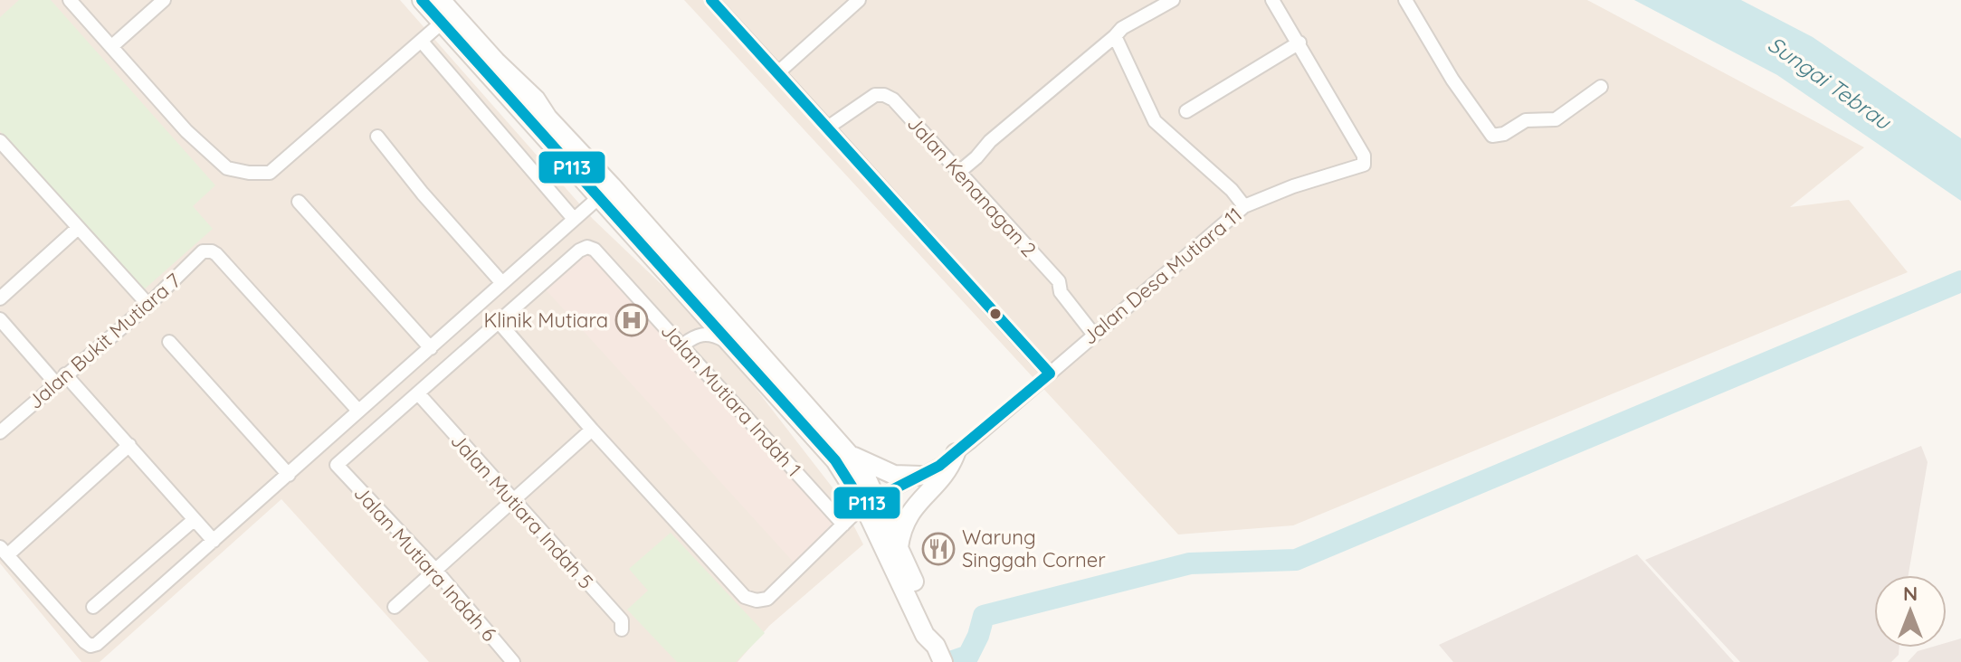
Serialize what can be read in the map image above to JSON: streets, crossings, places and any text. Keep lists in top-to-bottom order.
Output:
{
  "streets": {
    "street": [
      "Jalan Kenanagan 2",
      "Jalan Desa Mutiara 11",
      "Jalan Bukit Mutiara 7",
      "Jalan Mutiara Indah 1",
      "Jalan Mutiara Indah 5",
      "Jalan Mutiara Indah 6"
    ]
  },
  "crossings": [
    ["Jalan Kenanagan 2", "Jalan Desa Mutiara 11"],
    ["Jalan Desa Mutiara 11", "Jalan Mutiara Indah 1"],
    ["Jalan Mutiara Indah 5", "Jalan Mutiara Indah 6"]
  ],
  "water": ["Sungai Tebrau"],
  "places": {
    "hospital": ["Klinik Mutiara"],
    "restaurant": ["Warung Singgah Corner"]
  },
  "lines": ["transit line P113"],
  "north": "top"
}
